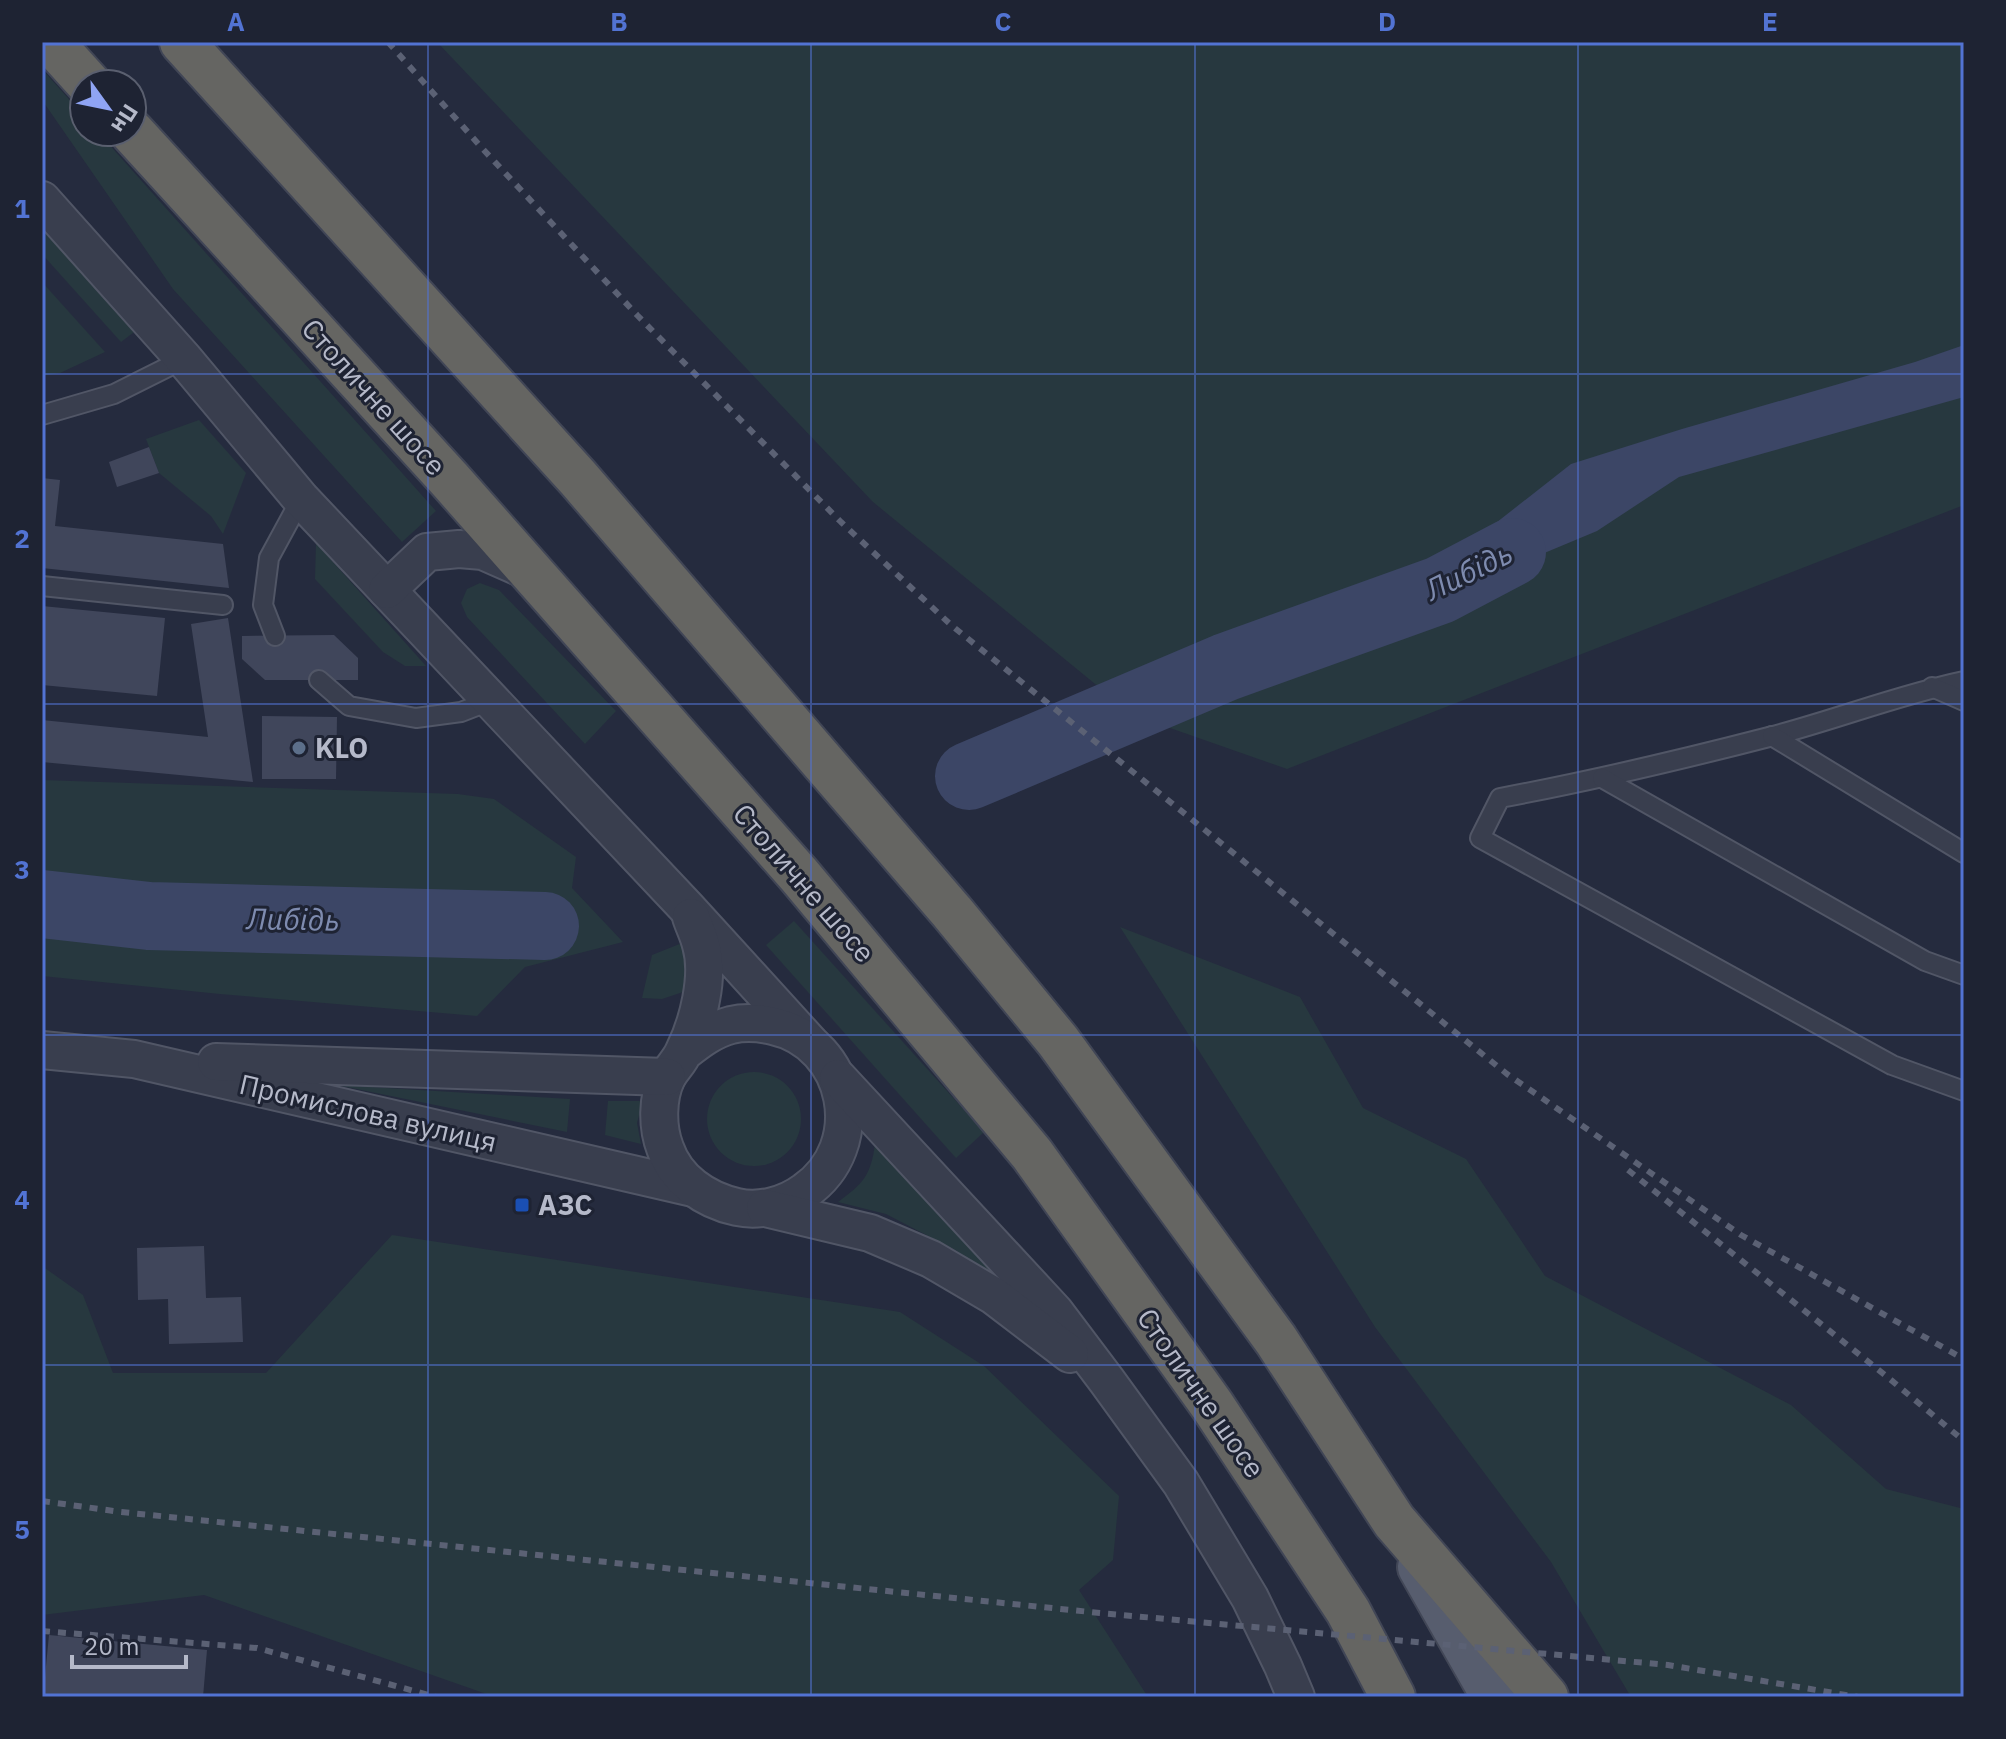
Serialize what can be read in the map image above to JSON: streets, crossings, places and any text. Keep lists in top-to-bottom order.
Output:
{
  "streets": {
    "highway": ["Столичне шосе"],
    "street": ["Промислова вулиця"]
  },
  "water": ["Либідь"],
  "places": {
    "other": ["KLO"],
    "transit": ["АЗС"]
  },
  "scale_bar": "20 m",
  "north": "bottom right",
  "grid": {
    "columns": [
      "A",
      "B",
      "C",
      "D",
      "E"
    ],
    "rows": [
      "1",
      "2",
      "3",
      "4",
      "5"
    ]
  }
}
